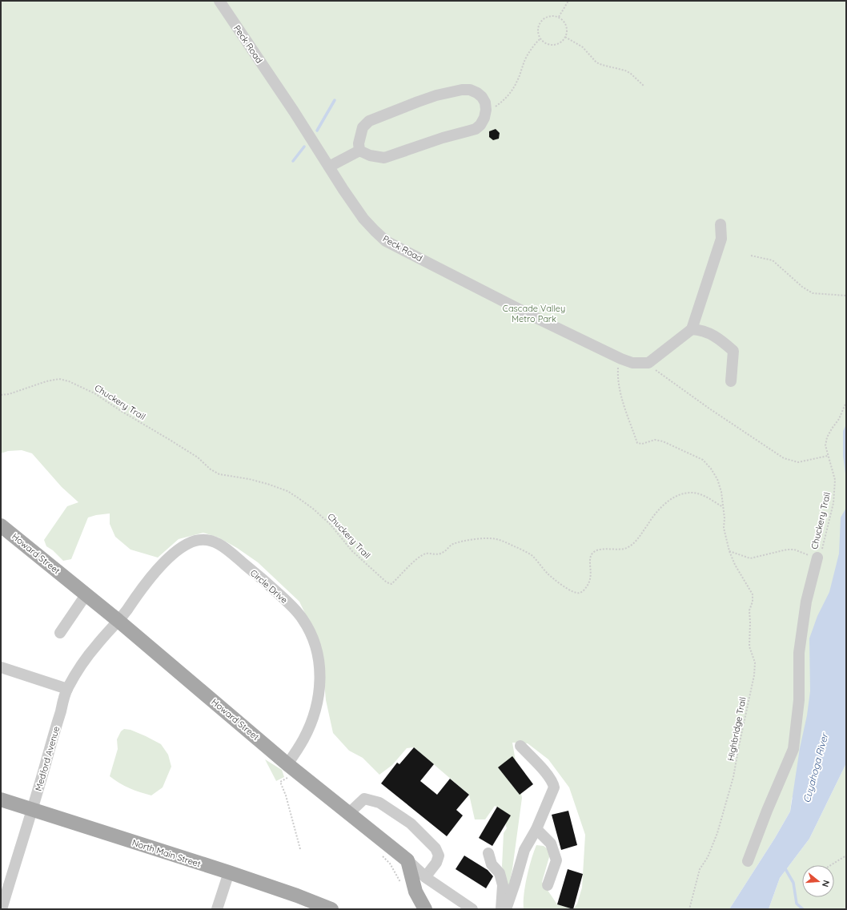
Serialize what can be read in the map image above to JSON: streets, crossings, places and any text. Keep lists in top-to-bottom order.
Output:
{
  "streets": {
    "main road": ["Howard Street", "North Main Street"],
    "street": ["Peck Road", "Circle Drive", "Medford Avenue"],
    "path": ["Chuckery Trail", "Highbridge Trail"]
  },
  "crossings": [
    ["Chuckery Trail", "Highbridge Trail"],
    ["Howard Street", "Circle Drive"],
    ["Howard Street", "Medford Avenue"],
    ["Circle Drive", "Medford Avenue"],
    ["Medford Avenue", "North Main Street"]
  ],
  "water": ["Cuyahoga River"],
  "parks": ["Cascade Valley Metro Park"],
  "north": "right"
}
